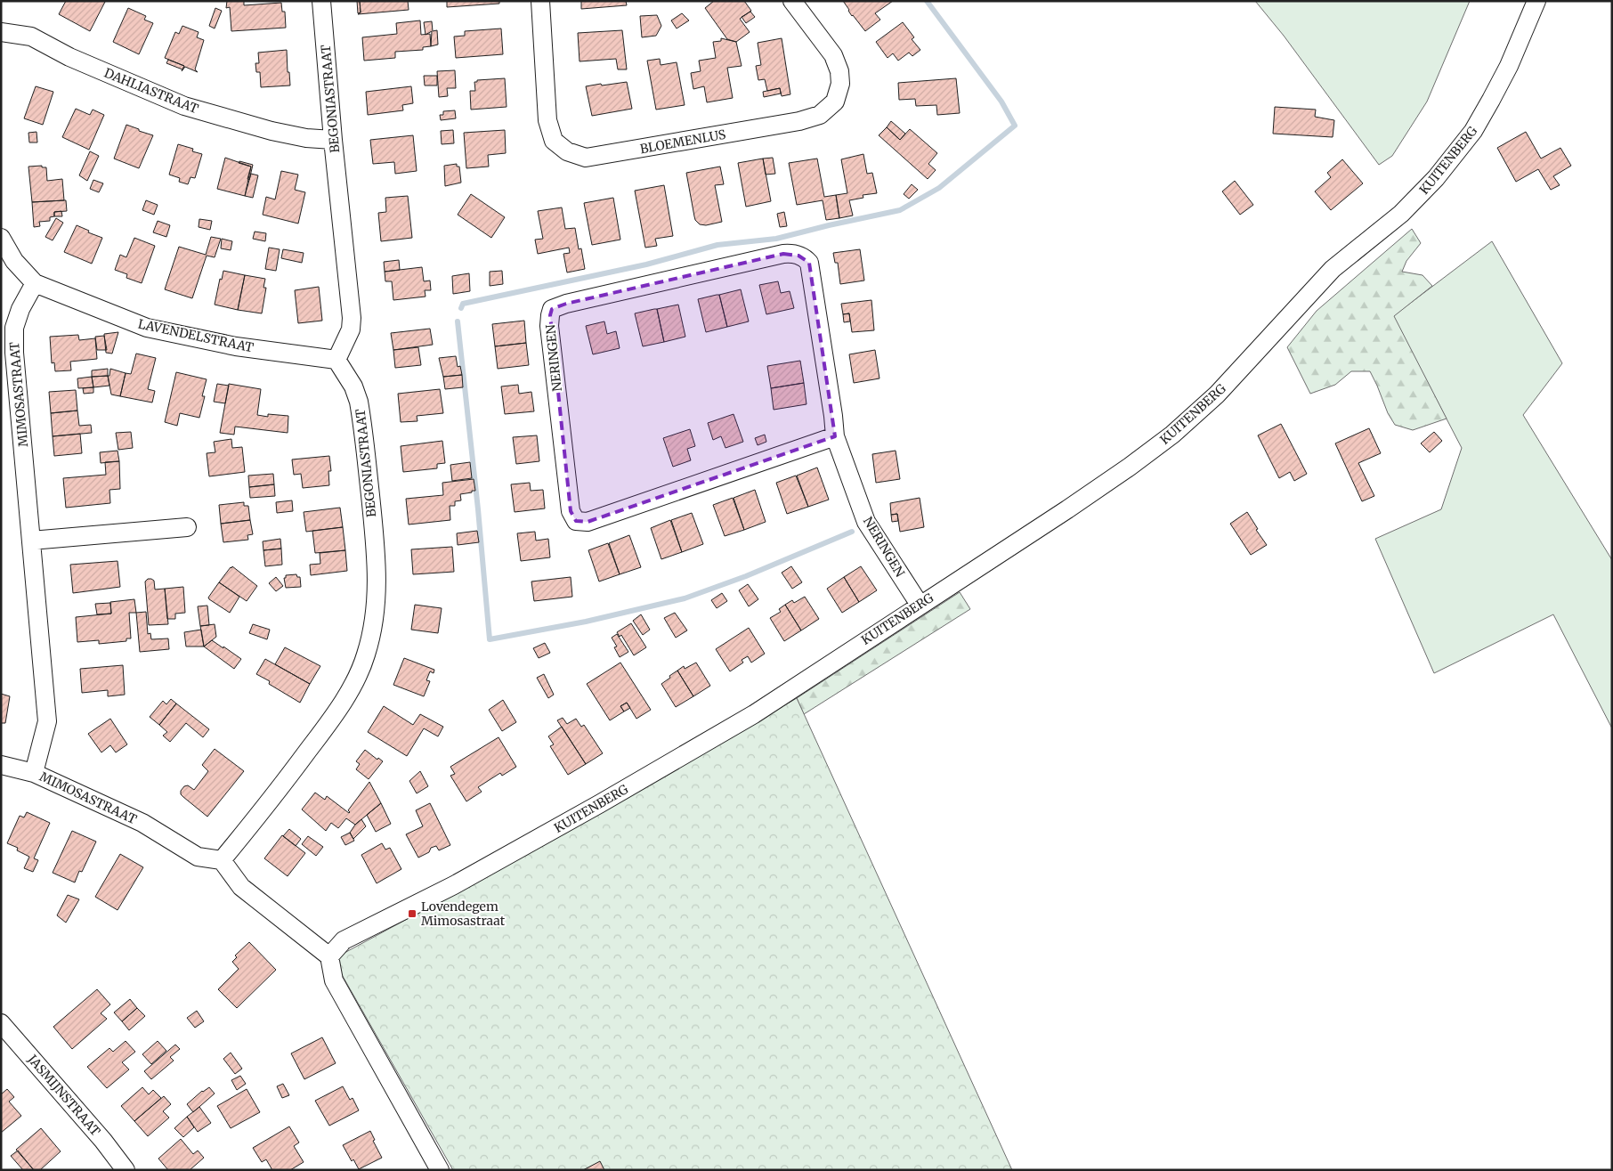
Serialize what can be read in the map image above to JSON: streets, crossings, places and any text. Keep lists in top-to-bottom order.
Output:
{
  "streets": {
    "street": [
      "DAHLIASTRAAT",
      "BEGONIASTRAAT",
      "BLOEMENLUS",
      "KUITENBERG",
      "LAVENDELSTRAAT",
      "NERINGEN",
      "MIMOSASTRAAT",
      "JASMIJNSTRAAT"
    ]
  },
  "crossings": [
    ["DAHLIASTRAAT", "BEGONIASTRAAT"],
    ["BEGONIASTRAAT", "LAVENDELSTRAAT"],
    ["BEGONIASTRAAT", "MIMOSASTRAAT"],
    ["KUITENBERG", "NERINGEN"],
    ["LAVENDELSTRAAT", "MIMOSASTRAAT"]
  ],
  "places": {
    "transit": ["Lovendegem Mimosastraat"]
  }
}
